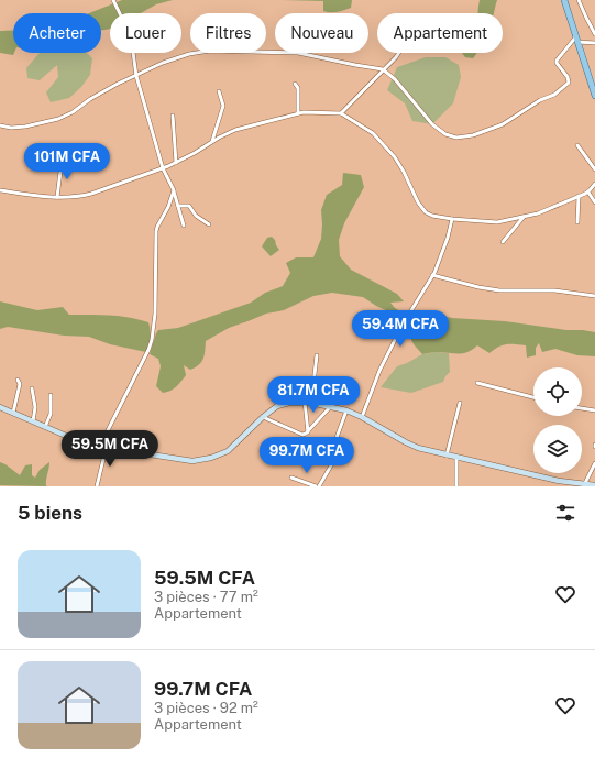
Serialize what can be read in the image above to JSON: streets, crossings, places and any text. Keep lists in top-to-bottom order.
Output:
{
  "page": {
    "chip": [
      "Acheter",
      "Louer",
      "Filtres",
      "Nouveau",
      "Appartement"
    ],
    "price": [
      "101M CFA",
      "59.4M CFA",
      "81.7M CFA",
      "59.5M CFA",
      "99.7M CFA"
    ],
    "heading": "5 biens",
    "list": [
      {
        "name": "59.5M CFA",
        "note": "3 pièces · 77 m² · Appartement"
      },
      {
        "name": "99.7M CFA",
        "note": "3 pièces · 92 m² · Appartement"
      }
    ]
  }
}
